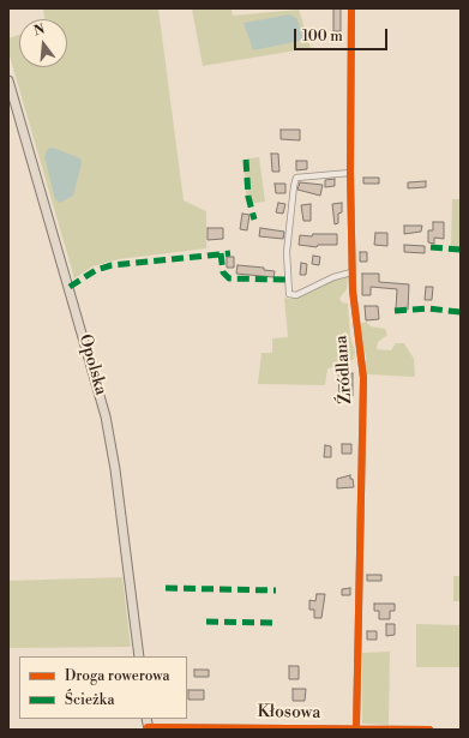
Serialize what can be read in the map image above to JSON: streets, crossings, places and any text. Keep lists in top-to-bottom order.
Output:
{
  "streets": {
    "main road": ["Opolska"],
    "street": ["Źródlana", "Kłosowa"]
  },
  "crossings": [
    ["Źródlana", "Kłosowa"]
  ],
  "legend": ["Droga rowerowa", "Ścieżka"],
  "scale_bar": "100 m",
  "north": "top"
}
